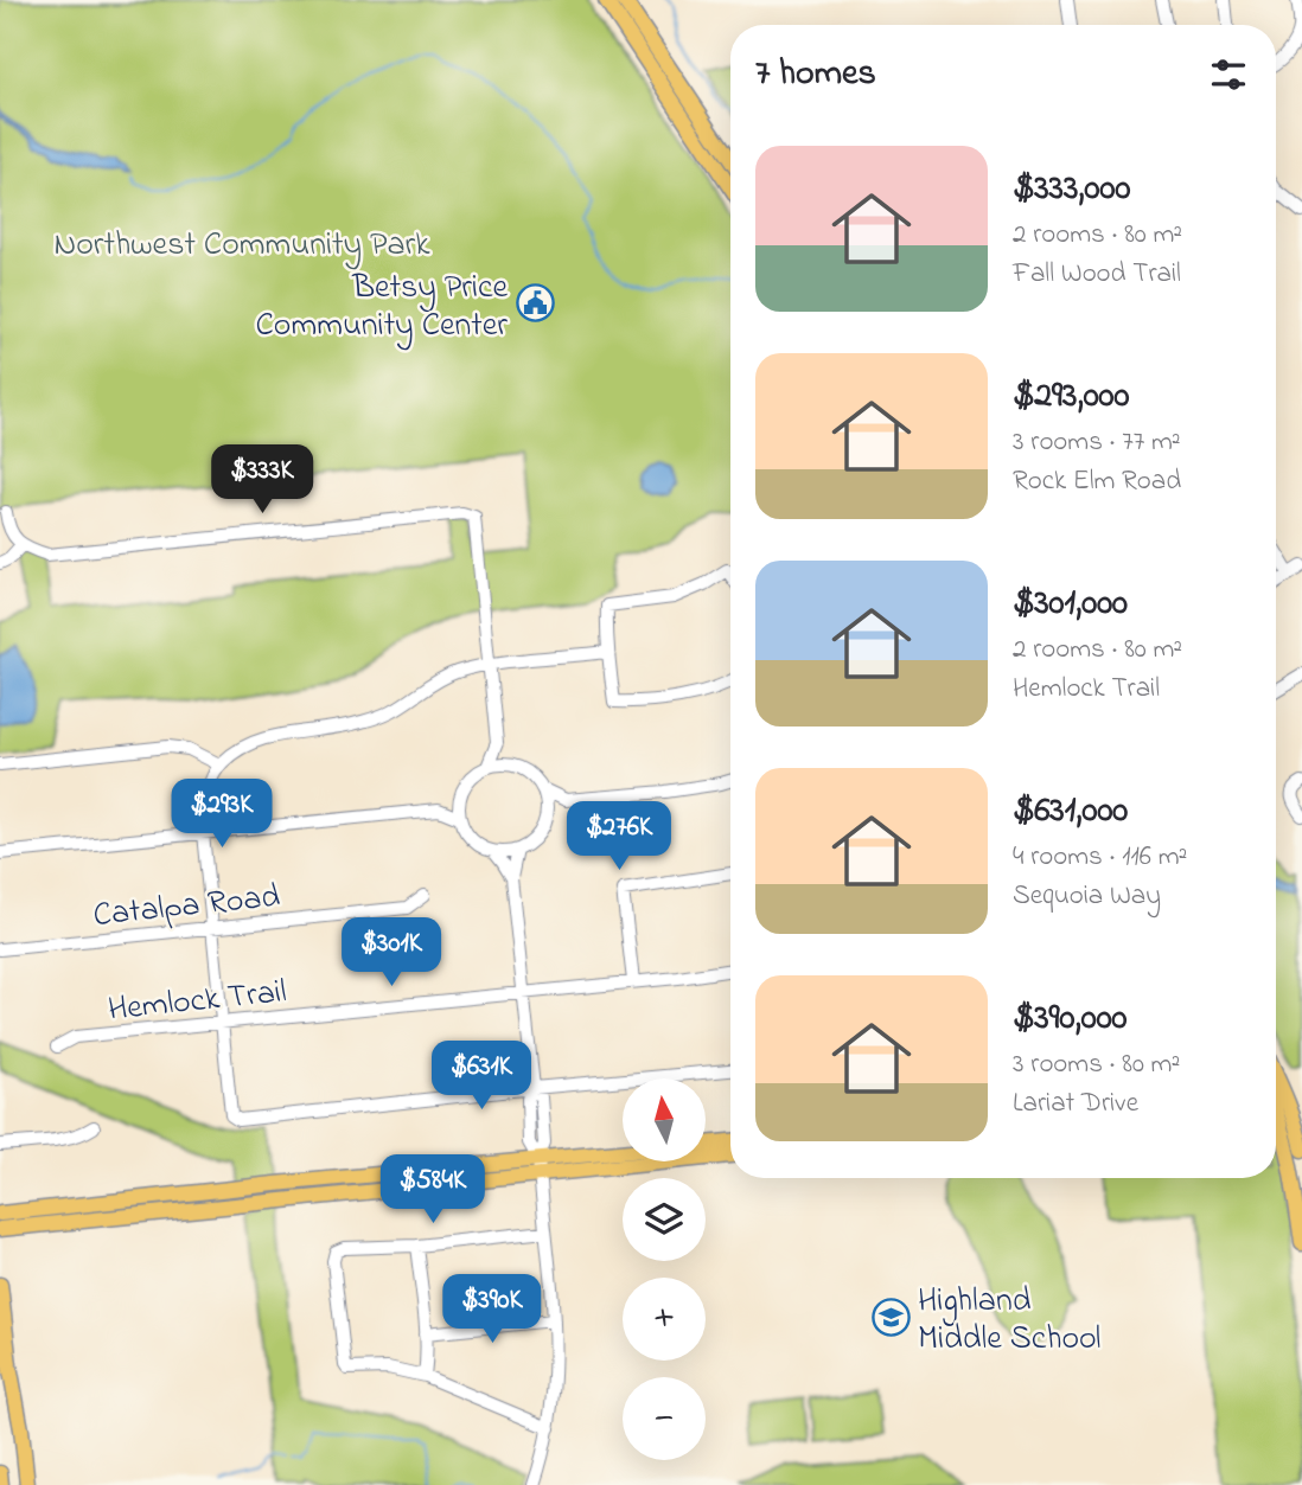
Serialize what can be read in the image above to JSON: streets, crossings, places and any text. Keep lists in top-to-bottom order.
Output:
{
  "streets": {
    "street": ["Catalpa Road", "Hemlock Trail"]
  },
  "parks": ["Northwest Community Park"],
  "places": {
    "public building": ["Betsy Price Community Center"],
    "school or university": ["Highland Middle School"]
  },
  "north": "top",
  "page": {
    "heading": "7 homes",
    "list": [
      {
        "name": "$333,000",
        "note": "2 rooms · 80 m² · Fall Wood Trail"
      },
      {
        "name": "$293,000",
        "note": "3 rooms · 77 m² · Rock Elm Road"
      },
      {
        "name": "$301,000",
        "note": "2 rooms · 80 m² · Hemlock Trail"
      },
      {
        "name": "$631,000",
        "note": "4 rooms · 116 m² · Sequoia Way"
      },
      {
        "name": "$390,000",
        "note": "3 rooms · 80 m² · Lariat Drive"
      }
    ],
    "price": [
      "$333K",
      "$293K",
      "$276K",
      "$301K",
      "$631K",
      "$584K",
      "$390K"
    ],
    "map_buttons": ["+", "−"]
  }
}
